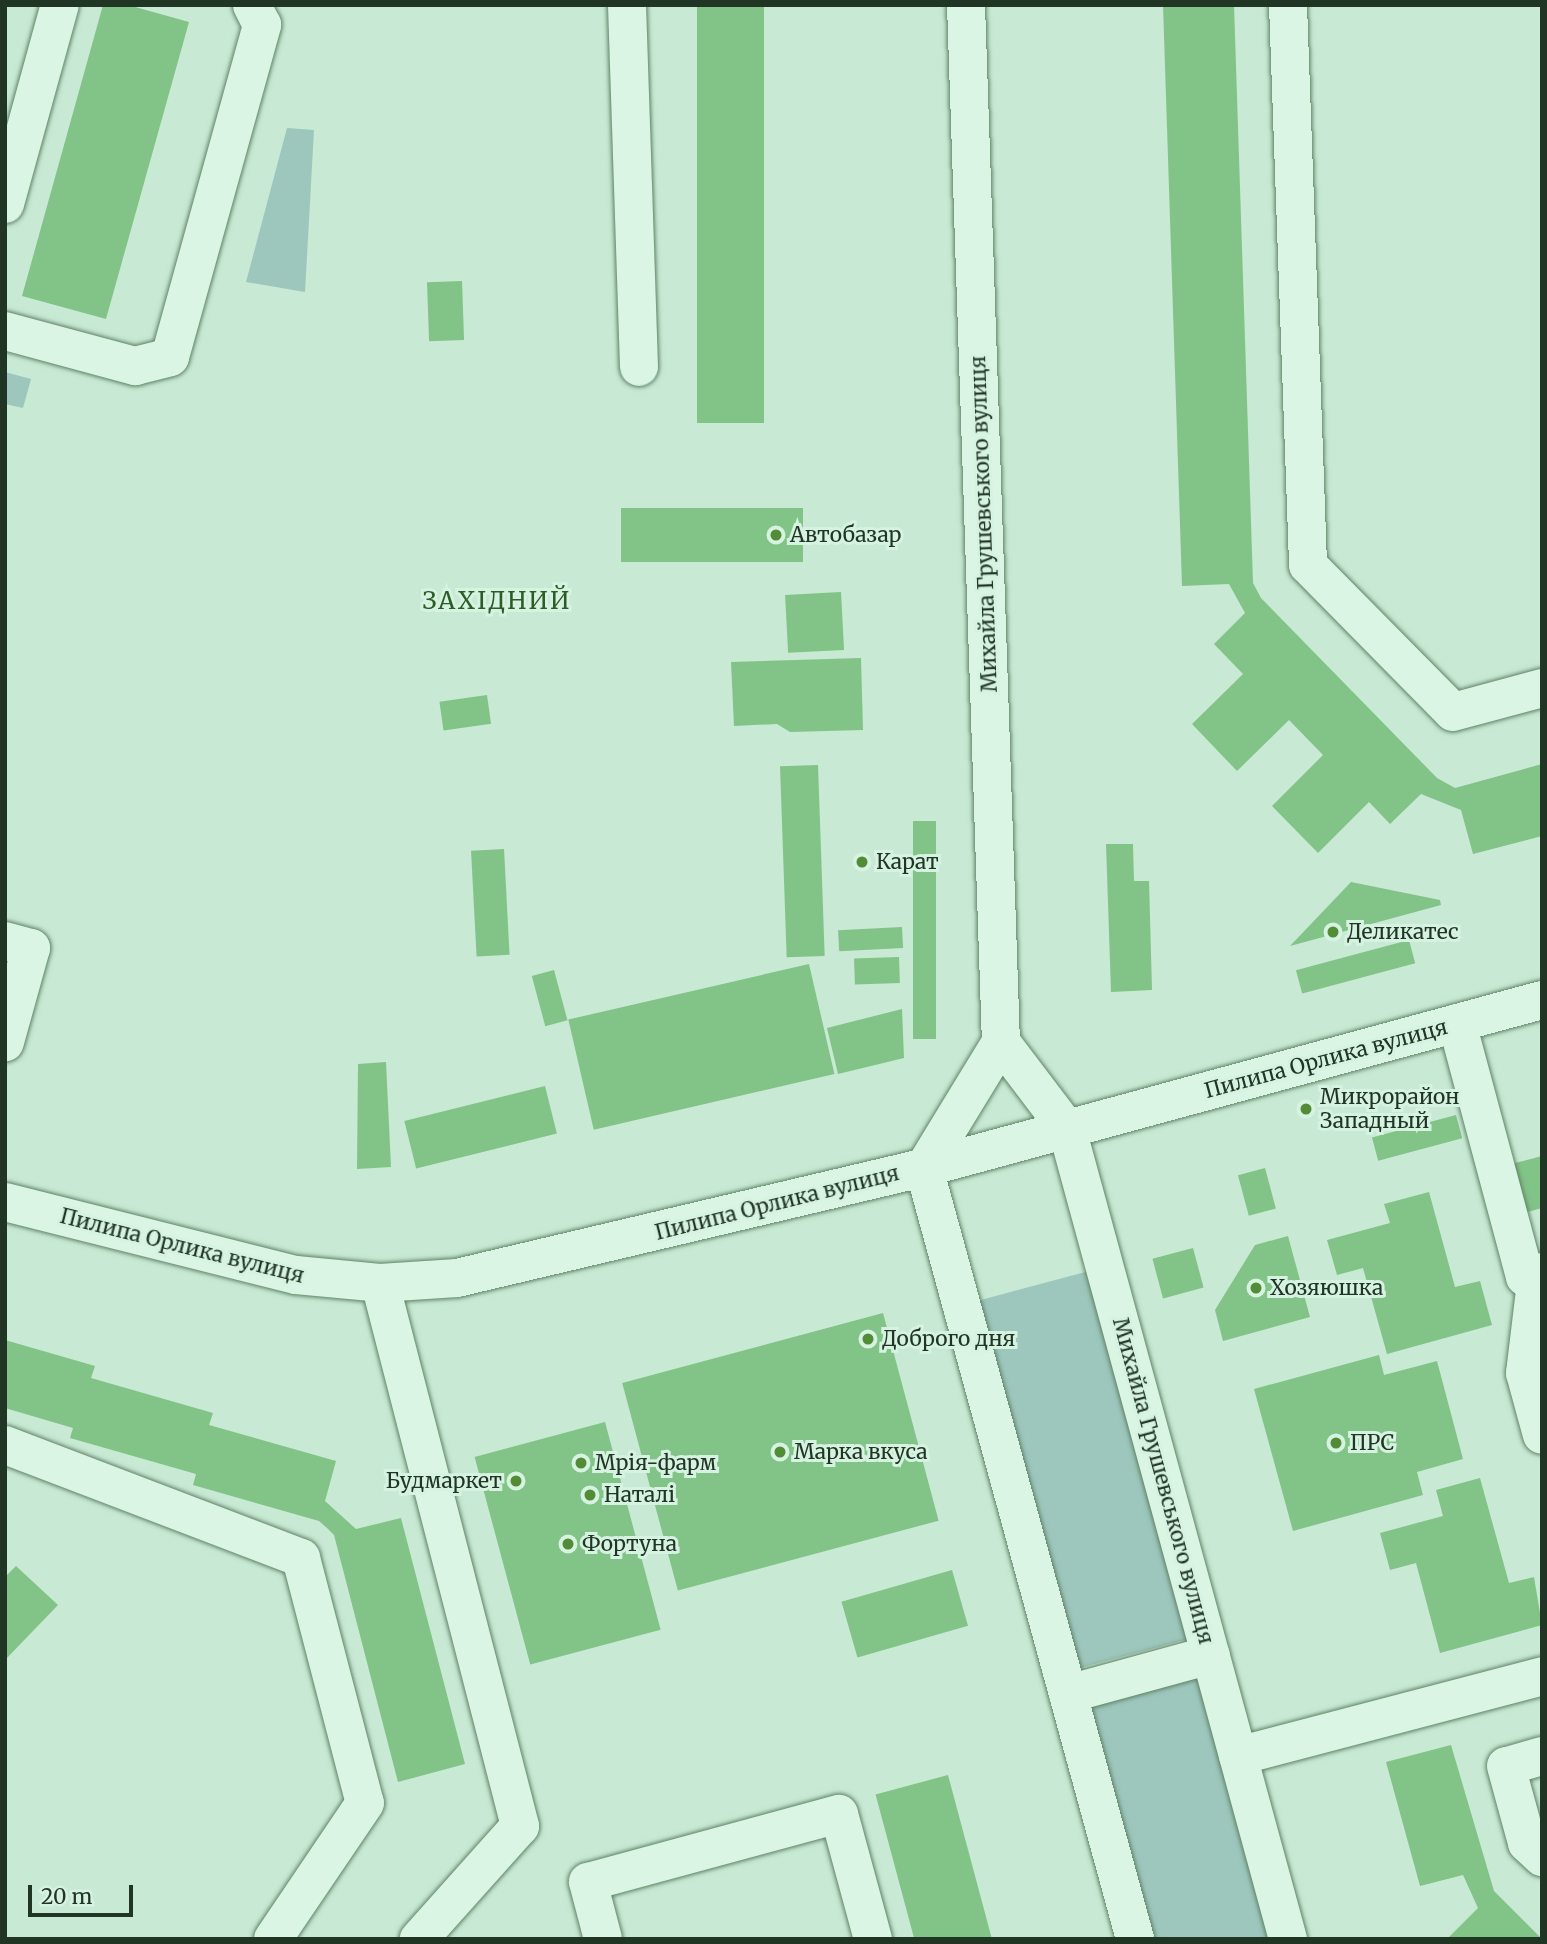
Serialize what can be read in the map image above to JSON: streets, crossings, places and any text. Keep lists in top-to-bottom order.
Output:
{
  "streets": {
    "street": ["Михайла Грушевського вулиця", "Пилипа Орлика вулиця"]
  },
  "crossings": [
    ["Михайла Грушевського вулиця", "Пилипа Орлика вулиця"]
  ],
  "districts": ["ЗАХІДНИЙ"],
  "places": [
    "Автобазар",
    "Карат",
    "Деликатес",
    "Микрорайон Западный",
    "Хозяюшка",
    "Доброго дня",
    "ПРС",
    "Марка вкуса",
    "Мрія-фарм",
    "Будмаркет",
    "Наталі",
    "Фортуна"
  ],
  "scale_bar": "20 m"
}
